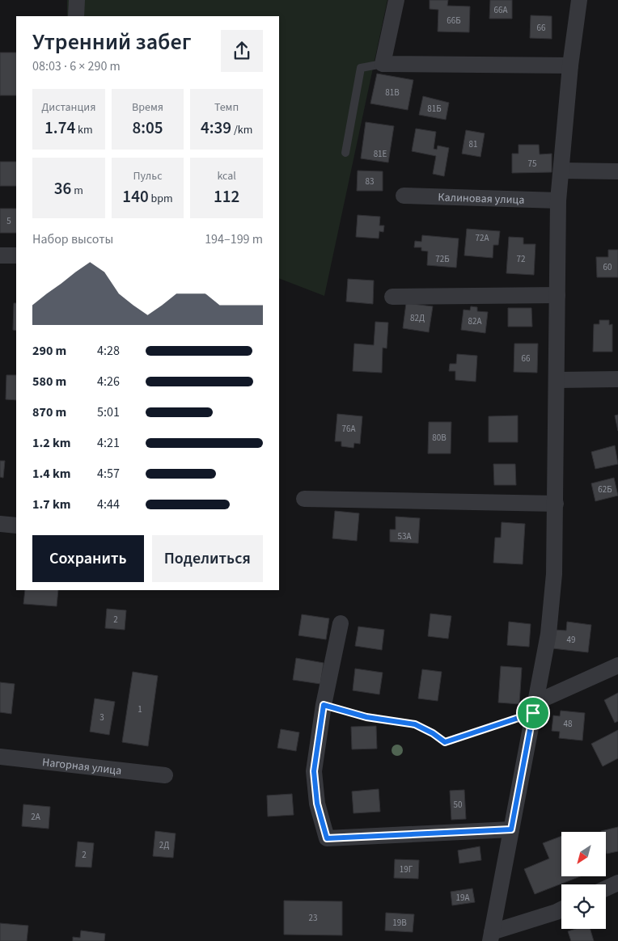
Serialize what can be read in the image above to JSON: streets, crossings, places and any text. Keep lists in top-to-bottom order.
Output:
{
  "streets": {
    "street": ["Калиновая улица", "Нагорная улица"]
  },
  "house_numbers": [
    "66А",
    "66Б",
    "66",
    "81В",
    "81Б",
    "81",
    "81Е",
    "75",
    "83",
    "5",
    "72А",
    "72Б",
    "72",
    "60",
    "82Д",
    "82А",
    "66",
    "76А",
    "80В",
    "62Б",
    "53А",
    "2",
    "49",
    "1",
    "3",
    "48",
    "50",
    "2А",
    "2Д",
    "2",
    "19Г",
    "19А",
    "23",
    "19В"
  ],
  "north": "bottom left",
  "page": {
    "heading": ["Утренний забег", "08:03 · 6 × 290 m"],
    "stats": [
      ["Дистанция", "1.74 km"],
      ["Время", "8:05"],
      ["Темп", "4:39 /km"],
      ["36 m"],
      ["Пульс", "140 bpm"],
      ["kcal", "112"]
    ],
    "chart": ["Набор высоты", "194–199 m"],
    "list": [
      {
        "name": "290 m",
        "note": "4:28"
      },
      {
        "name": "580 m",
        "note": "4:26"
      },
      {
        "name": "870 m",
        "note": "5:01"
      },
      {
        "name": "1.2 km",
        "note": "4:21"
      },
      {
        "name": "1.4 km",
        "note": "4:57"
      },
      {
        "name": "1.7 km",
        "note": "4:44"
      }
    ],
    "buttons": ["Сохранить", "Поделиться"]
  }
}
